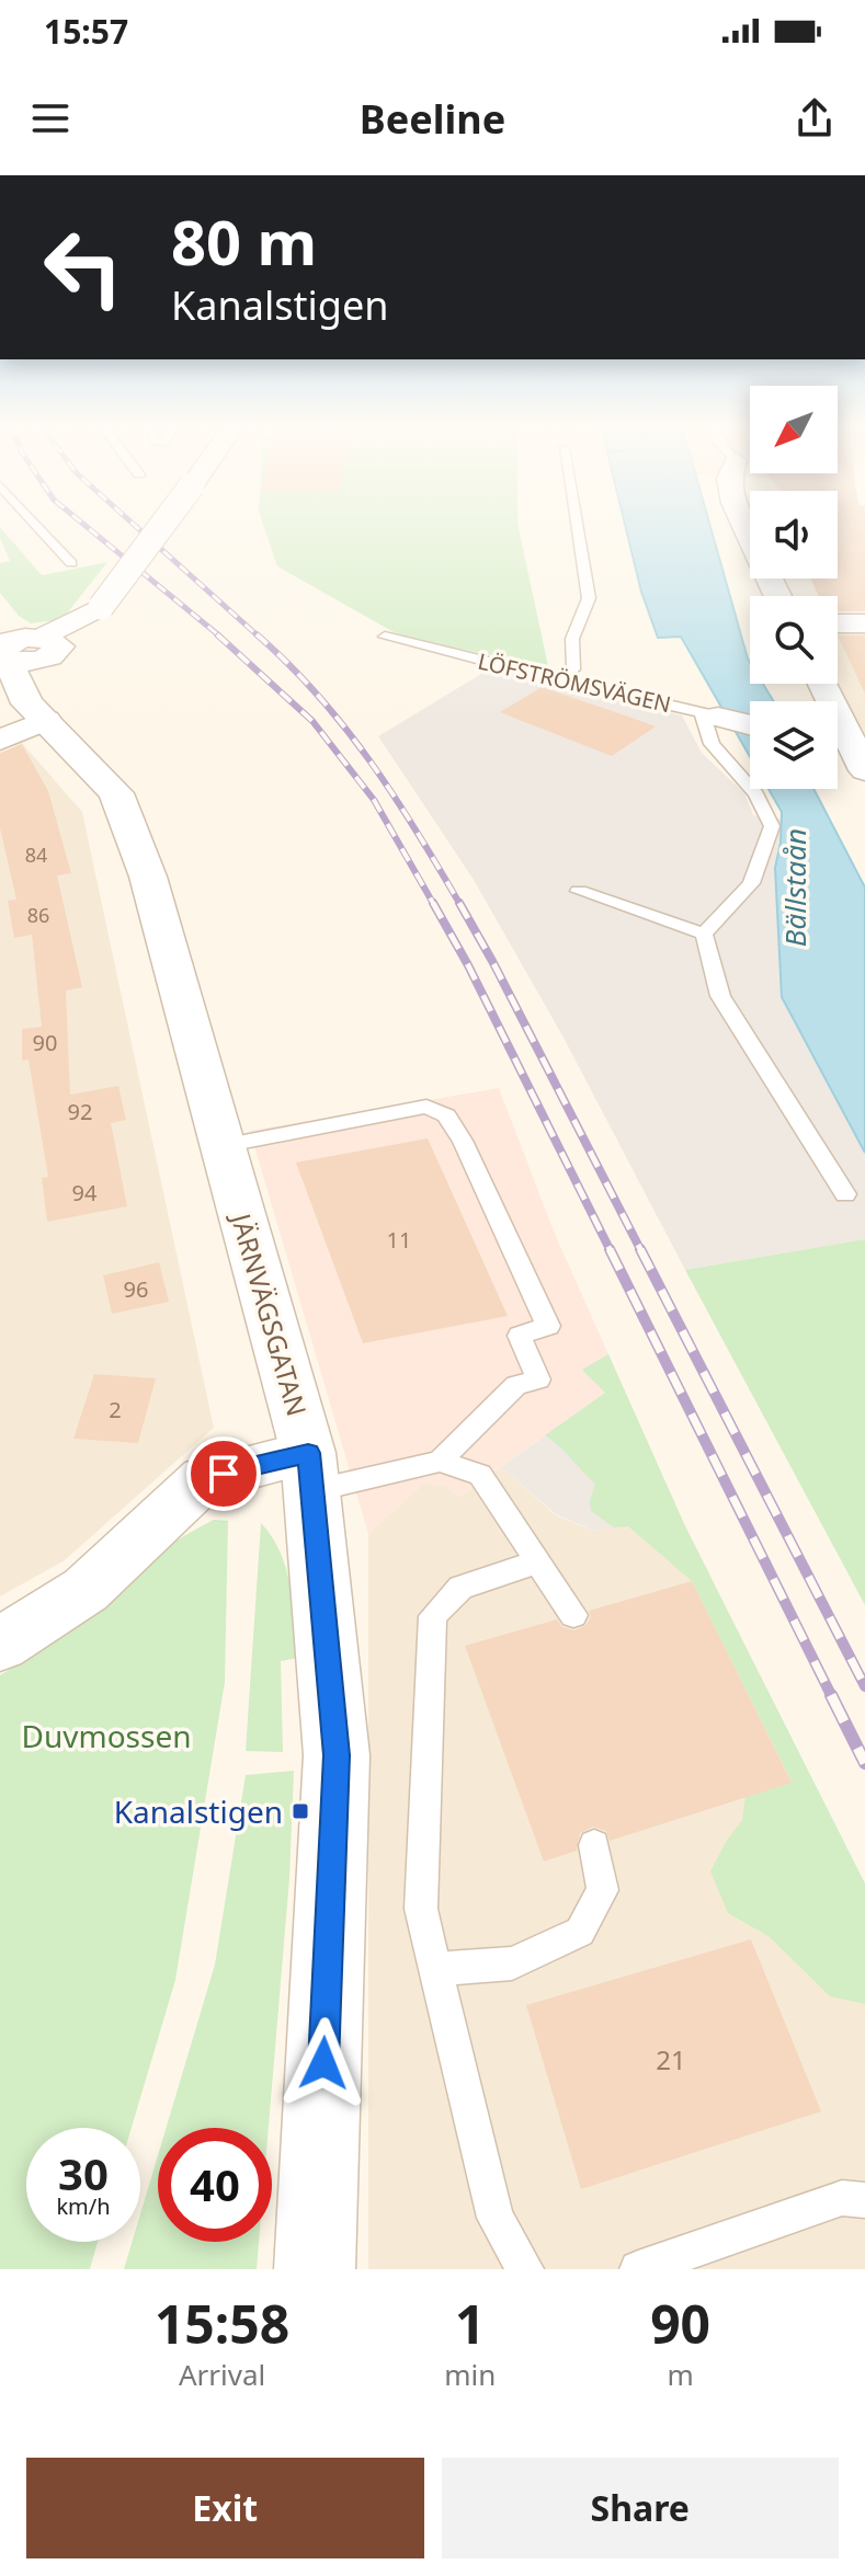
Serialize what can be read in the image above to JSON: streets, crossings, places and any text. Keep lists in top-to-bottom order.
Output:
{
  "streets": {
    "street": ["LÖFSTRÖMSVÄGEN", "JÄRNVÄGSGATAN"]
  },
  "water": ["Bällstaån"],
  "parks": ["Duvmossen"],
  "places": {
    "transit": ["Kanalstigen"]
  },
  "house_numbers": [
    "84",
    "86",
    "90",
    "92",
    "94",
    "11",
    "96",
    "2",
    "21"
  ],
  "north": "bottom left",
  "page": {
    "status": "15:57",
    "header": "Beeline",
    "turn": ["80 m", "Kanalstigen"],
    "speed": "30 km/h",
    "limit": "40",
    "eta": [
      "15:58",
      "Arrival",
      "1",
      "min",
      "90",
      "m"
    ],
    "buttons": ["Exit", "Share"]
  }
}
